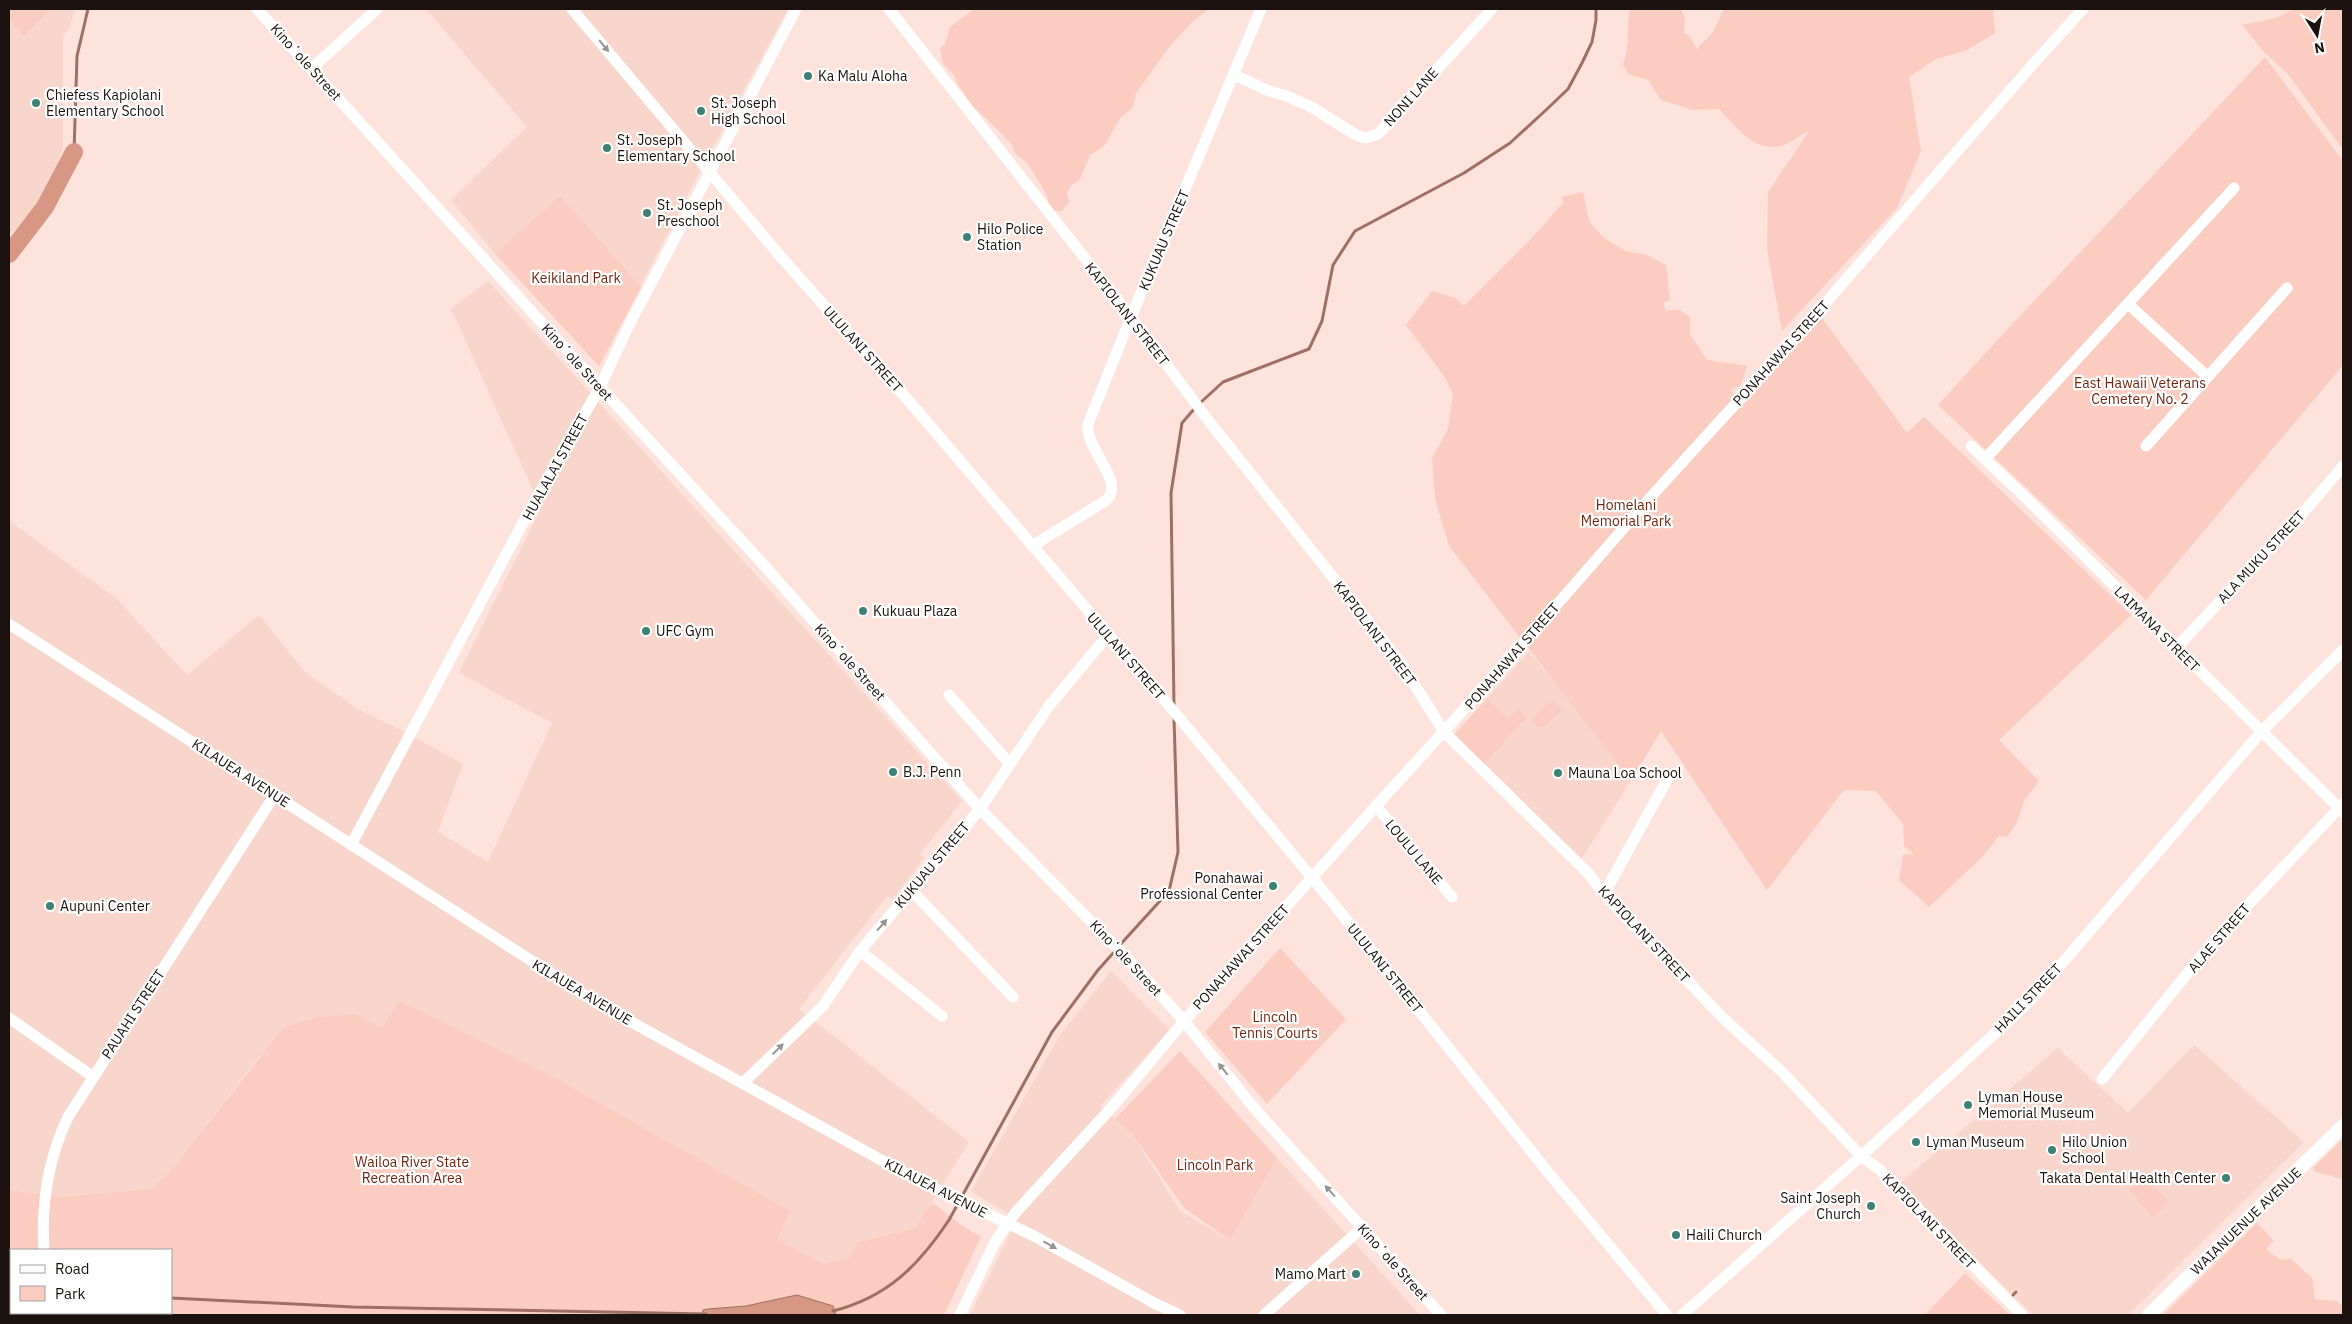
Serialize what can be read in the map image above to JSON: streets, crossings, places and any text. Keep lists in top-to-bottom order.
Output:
{
  "streets": {
    "main road": ["WAIANUENUE AVENUE"],
    "street": [
      "Kinoʻole Street",
      "NONI LANE",
      "KUKUAU STREET",
      "KAPIOLANI STREET",
      "ULULANI STREET",
      "PONAHAWAI STREET",
      "HUALALAI STREET",
      "ALA MUKU STREET",
      "LAIMANA STREET",
      "KILAUEA AVENUE",
      "LOULU LANE",
      "ALAE STREET",
      "HAILI STREET",
      "PAUAHI STREET"
    ]
  },
  "crossings": [
    ["Kinoʻole Street", "KUKUAU STREET"],
    ["Kinoʻole Street", "PONAHAWAI STREET"],
    ["Kinoʻole Street", "HUALALAI STREET"],
    ["NONI LANE", "KUKUAU STREET"],
    ["KUKUAU STREET", "KAPIOLANI STREET"],
    ["KUKUAU STREET", "ULULANI STREET"],
    ["KUKUAU STREET", "KILAUEA AVENUE"],
    ["KAPIOLANI STREET", "PONAHAWAI STREET"],
    ["KAPIOLANI STREET", "HAILI STREET"],
    ["ULULANI STREET", "PONAHAWAI STREET"],
    ["ULULANI STREET", "HUALALAI STREET"],
    ["PONAHAWAI STREET", "KILAUEA AVENUE"],
    ["PONAHAWAI STREET", "LOULU LANE"],
    ["HUALALAI STREET", "KILAUEA AVENUE"],
    ["ALA MUKU STREET", "LAIMANA STREET"],
    ["LAIMANA STREET", "ALAE STREET"],
    ["LAIMANA STREET", "HAILI STREET"],
    ["KILAUEA AVENUE", "PAUAHI STREET"]
  ],
  "parks": [
    "Keikiland Park",
    "East Hawaii Veterans Cemetery No. 2",
    "Homelani Memorial Park",
    "Lincoln Tennis Courts",
    "Wailoa River State Recreation Area",
    "Lincoln Park"
  ],
  "places": [
    "Ka Malu Aloha",
    "Chiefess Kapiolani Elementary School",
    "St. Joseph High School",
    "St. Joseph Elementary School",
    "St. Joseph Preschool",
    "Hilo Police Station",
    "Kukuau Plaza",
    "UFC Gym",
    "B.J. Penn",
    "Mauna Loa School",
    "Ponahawai Professional Center",
    "Aupuni Center",
    "Lyman House Memorial Museum",
    "Lyman Museum",
    "Hilo Union School",
    "Takata Dental Health Center",
    "Saint Joseph Church",
    "Haili Church",
    "Mamo Mart"
  ],
  "legend": ["Road", "Park"],
  "north": "bottom"
}
